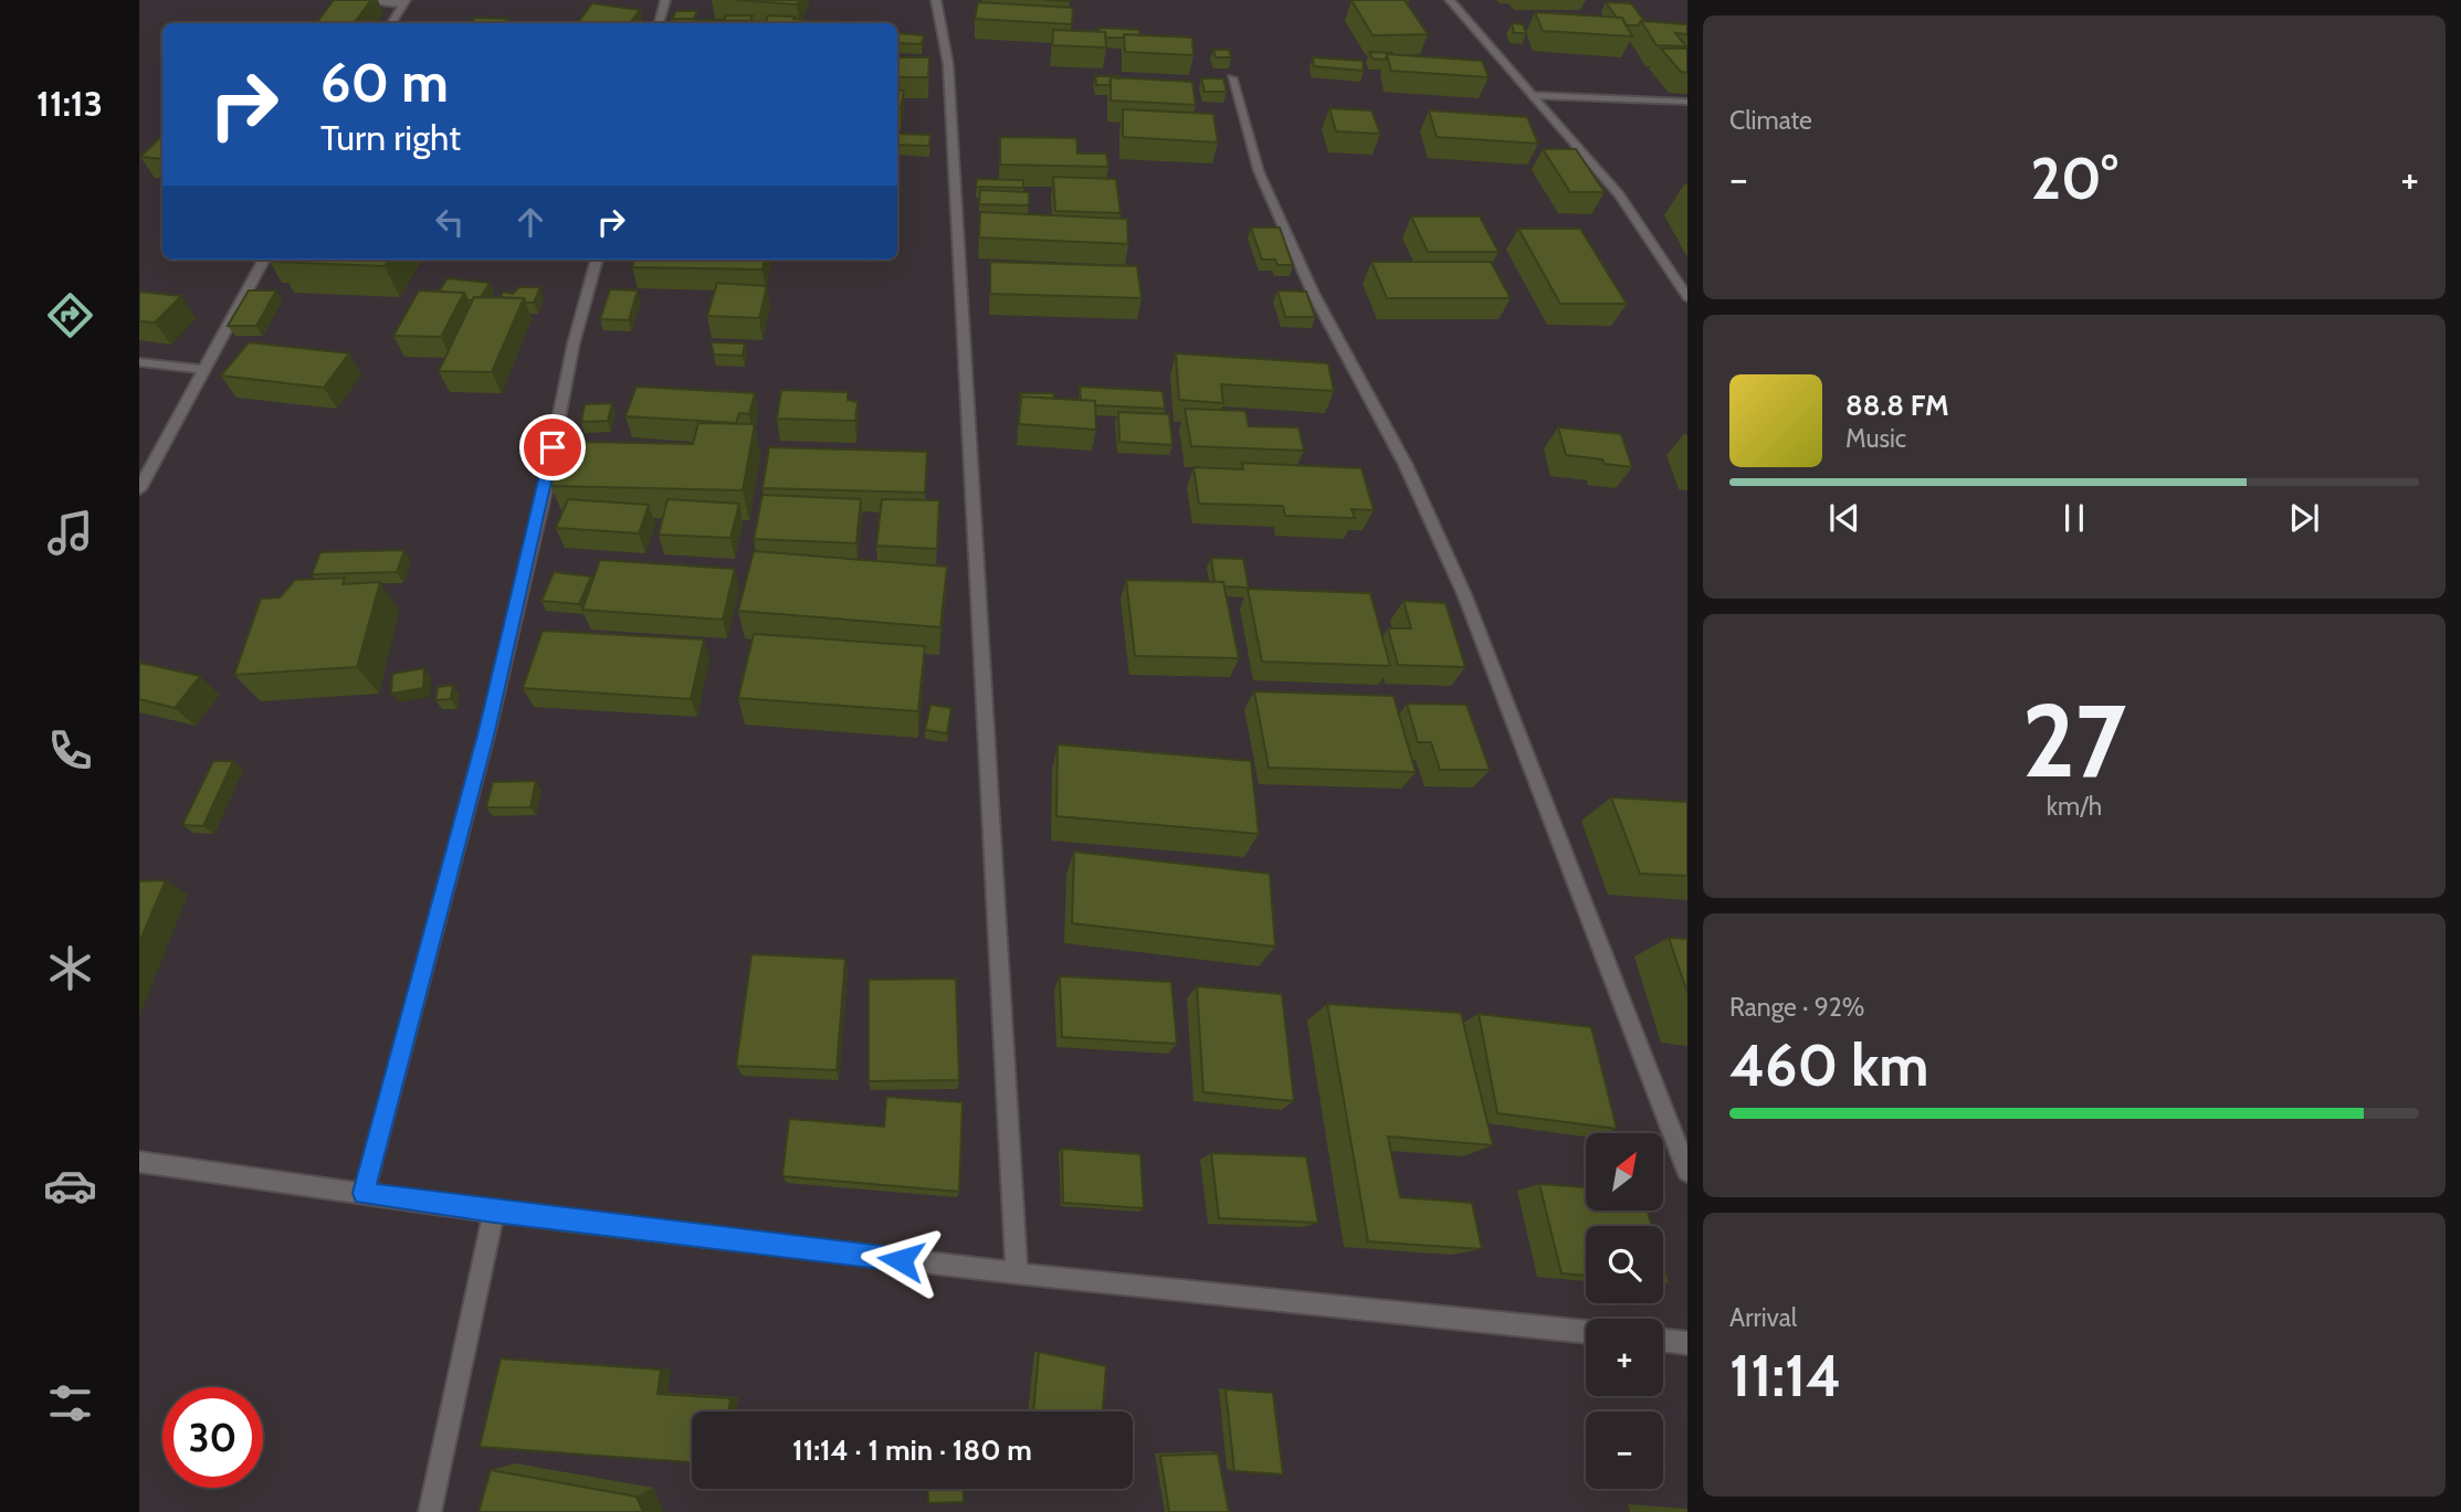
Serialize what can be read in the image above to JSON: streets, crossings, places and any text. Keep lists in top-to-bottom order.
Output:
{
  "north": "top right",
  "page": {
    "tabs": "11:13",
    "tile": [
      "Climate",
      ["27", "km/h"],
      ["Range · 92%", "460 km"],
      ["Arrival", "11:14"]
    ],
    "turn": ["60 m", "Turn right"],
    "heat": ["−", "20°", "+"],
    "song": ["88.8 FM", "Music"],
    "map_buttons": ["+", "−"],
    "limit": "30",
    "trip": "11:14 · 1 min · 180 m"
  }
}
